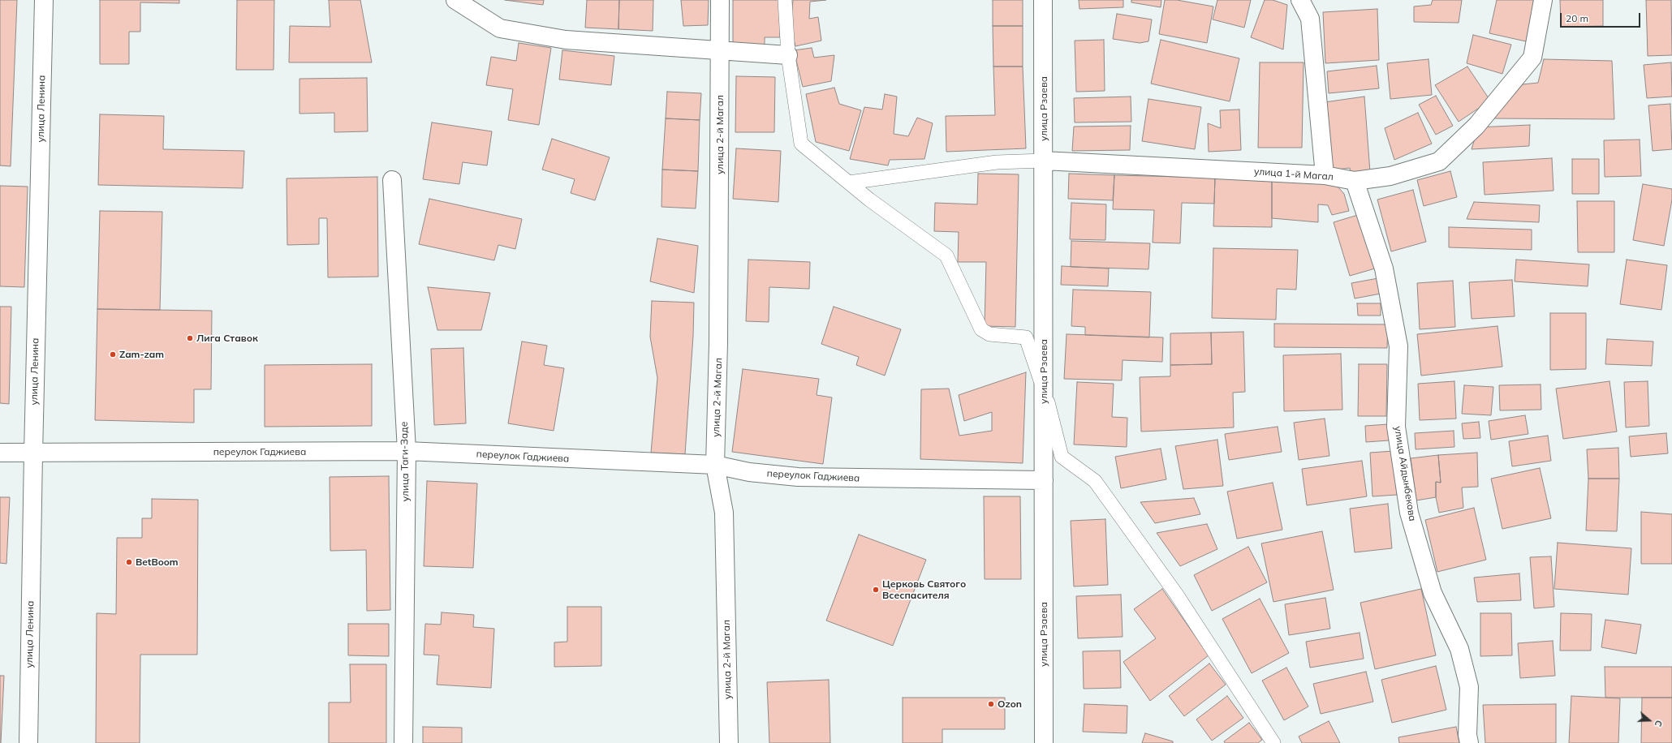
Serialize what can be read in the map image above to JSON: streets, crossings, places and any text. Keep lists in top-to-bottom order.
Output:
{
  "streets": {
    "street": [
      "улица Ленина",
      "улица Рзаева",
      "улица 2-й Магал",
      "улица 1-й Магал",
      "переулок Гаджиева",
      "улица Таги-Заде",
      "улица Айдынбекова"
    ]
  },
  "crossings": [
    ["улица Ленина", "переулок Гаджиева"],
    ["улица Рзаева", "улица 1-й Магал"],
    ["улица Рзаева", "переулок Гаджиева"],
    ["улица 2-й Магал", "переулок Гаджиева"],
    ["улица 1-й Магал", "улица Айдынбекова"],
    ["переулок Гаджиева", "улица Таги-Заде"]
  ],
  "places": [
    "Лига Ставок",
    "Zam-zam",
    "BetBoom",
    "Церковь Святого Всеспасителя",
    "Ozon"
  ],
  "scale_bar": "20 m",
  "north": "right"
}
